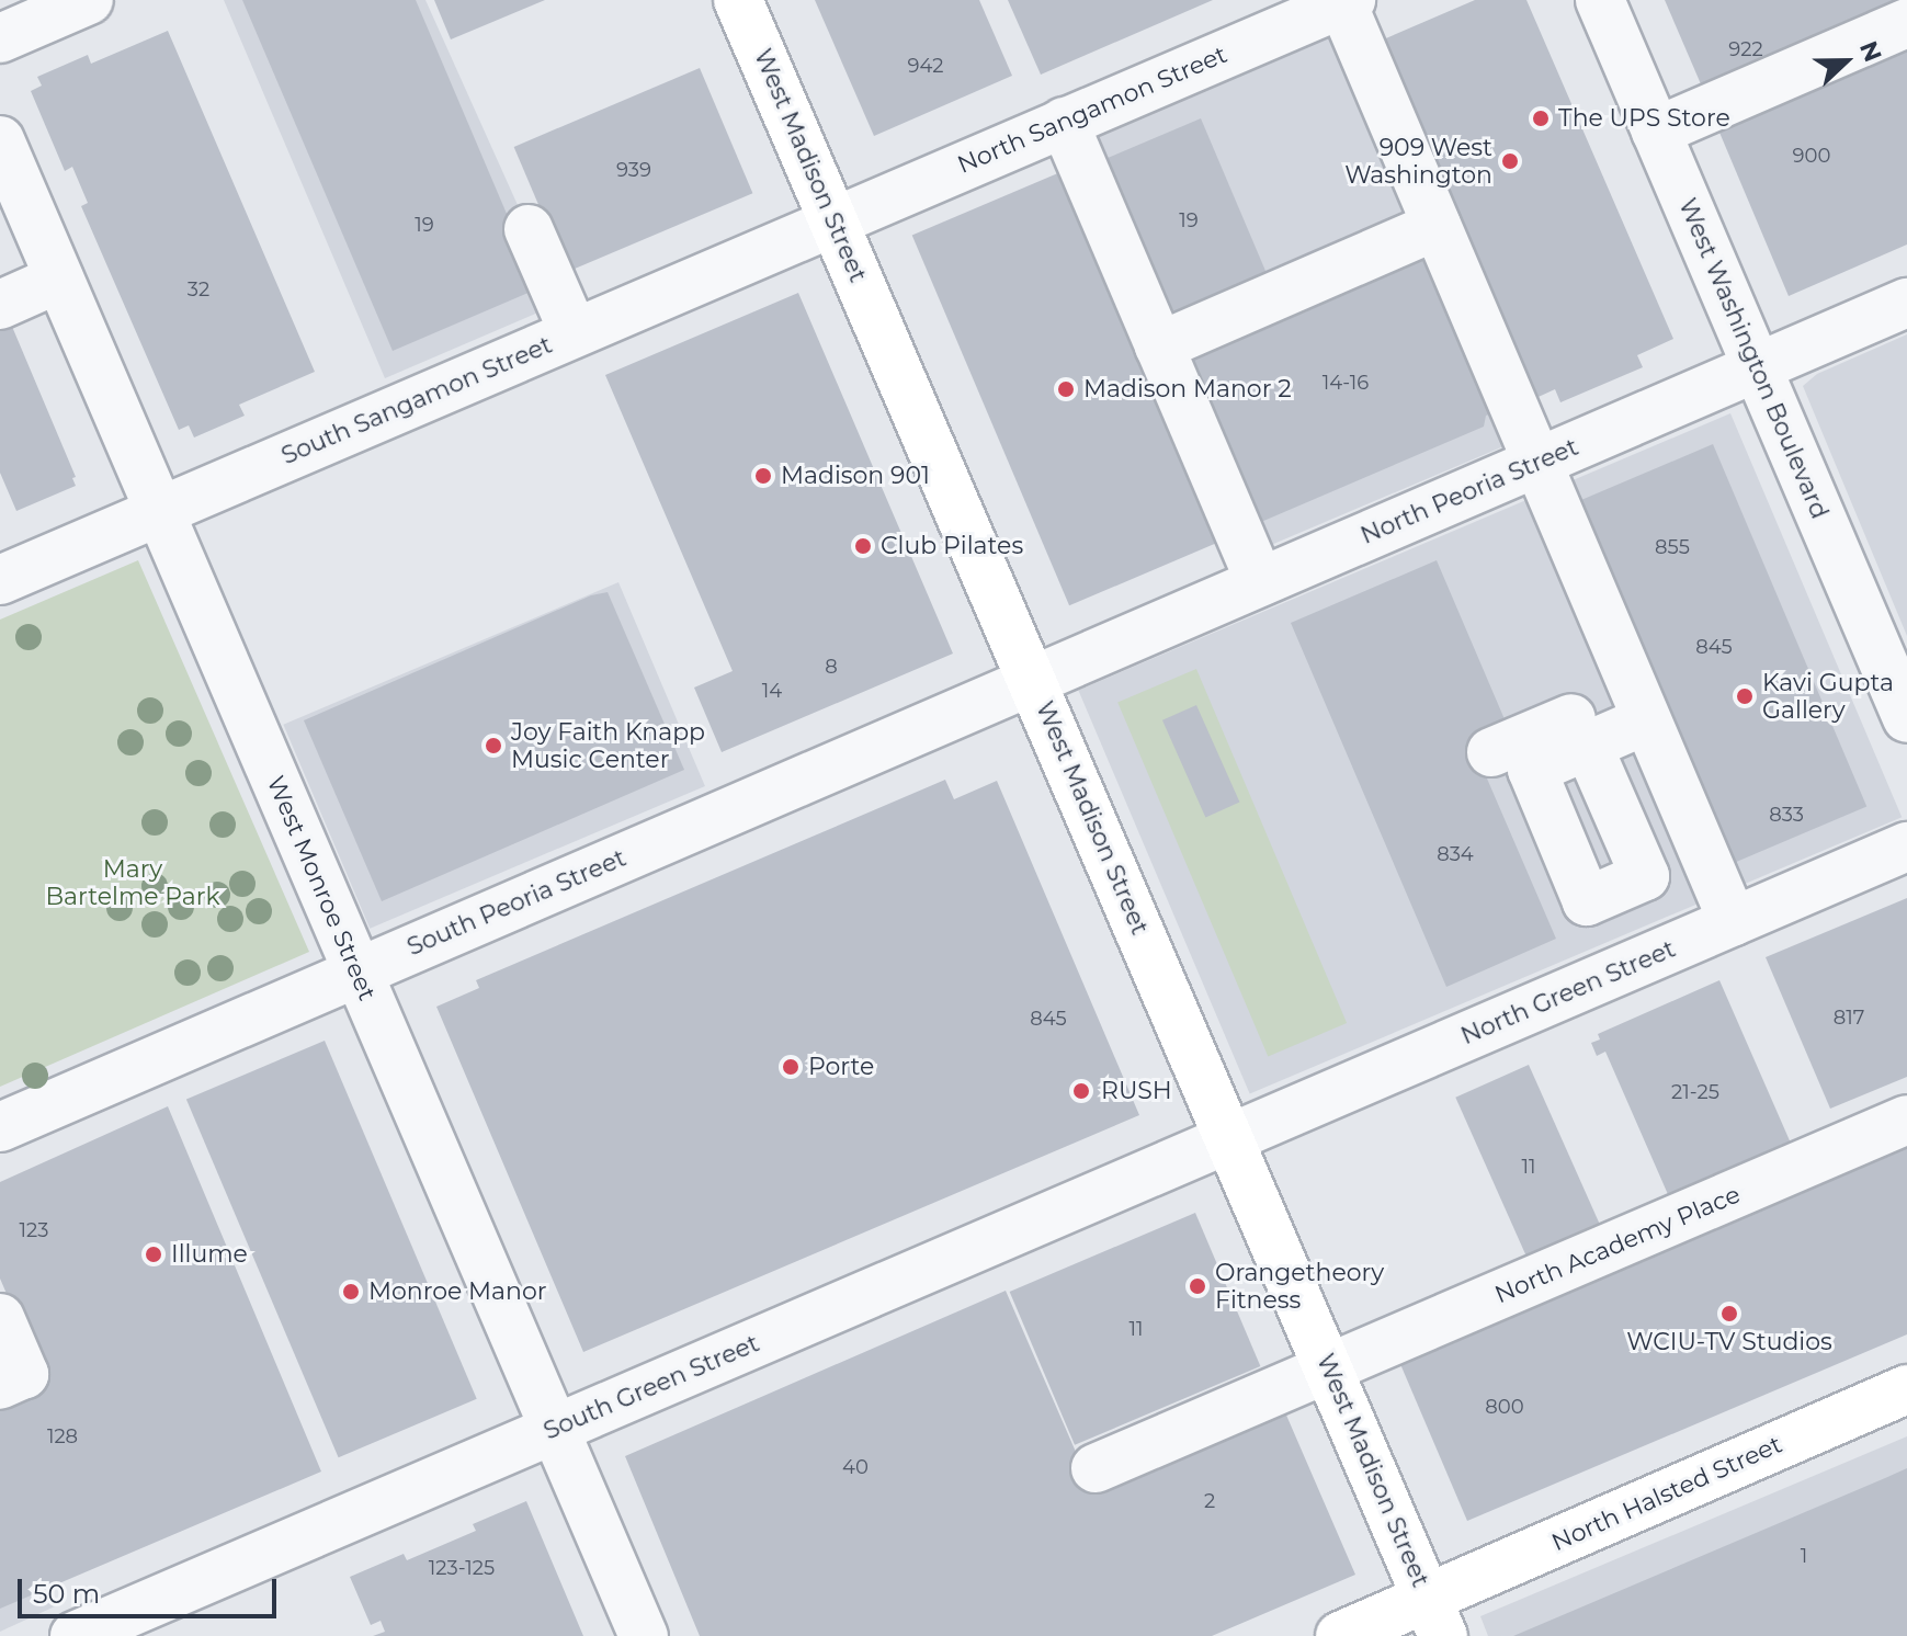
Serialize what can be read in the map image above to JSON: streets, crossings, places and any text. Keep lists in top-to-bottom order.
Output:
{
  "streets": {
    "main road": ["West Madison Street", "North Halsted Street"],
    "street": [
      "North Sangamon Street",
      "West Washington Boulevard",
      "South Sangamon Street",
      "North Peoria Street",
      "West Monroe Street",
      "South Peoria Street",
      "North Green Street",
      "North Academy Place",
      "South Green Street"
    ]
  },
  "crossings": [
    ["North Sangamon Street", "West Madison Street"],
    ["North Sangamon Street", "South Sangamon Street"],
    ["West Madison Street", "South Sangamon Street"],
    ["West Madison Street", "North Peoria Street"],
    ["West Madison Street", "South Peoria Street"],
    ["West Madison Street", "North Green Street"],
    ["West Madison Street", "North Academy Place"],
    ["West Madison Street", "South Green Street"],
    ["West Madison Street", "North Halsted Street"],
    ["West Washington Boulevard", "North Peoria Street"],
    ["South Sangamon Street", "West Monroe Street"],
    ["North Peoria Street", "South Peoria Street"],
    ["West Monroe Street", "South Peoria Street"],
    ["West Monroe Street", "South Green Street"],
    ["North Green Street", "South Green Street"]
  ],
  "parks": ["Mary Bartelme Park"],
  "places": [
    "The UPS Store",
    "909 West Washington",
    "Madison Manor 2",
    "Madison 901",
    "Club Pilates",
    "Kavi Gupta Gallery",
    "Joy Faith Knapp Music Center",
    "Porte",
    "RUSH",
    "Illume",
    "Orangetheory Fitness",
    "Monroe Manor",
    "WCIU-TV Studios"
  ],
  "house_numbers": [
    "922",
    "942",
    "900",
    "939",
    "19",
    "19",
    "32",
    "14-16",
    "855",
    "845",
    "8",
    "14",
    "833",
    "834",
    "817",
    "845",
    "21-25",
    "11",
    "123",
    "11",
    "800",
    "128",
    "40",
    "2",
    "1",
    "123-125"
  ],
  "scale_bar": "50 m",
  "north": "right"
}
